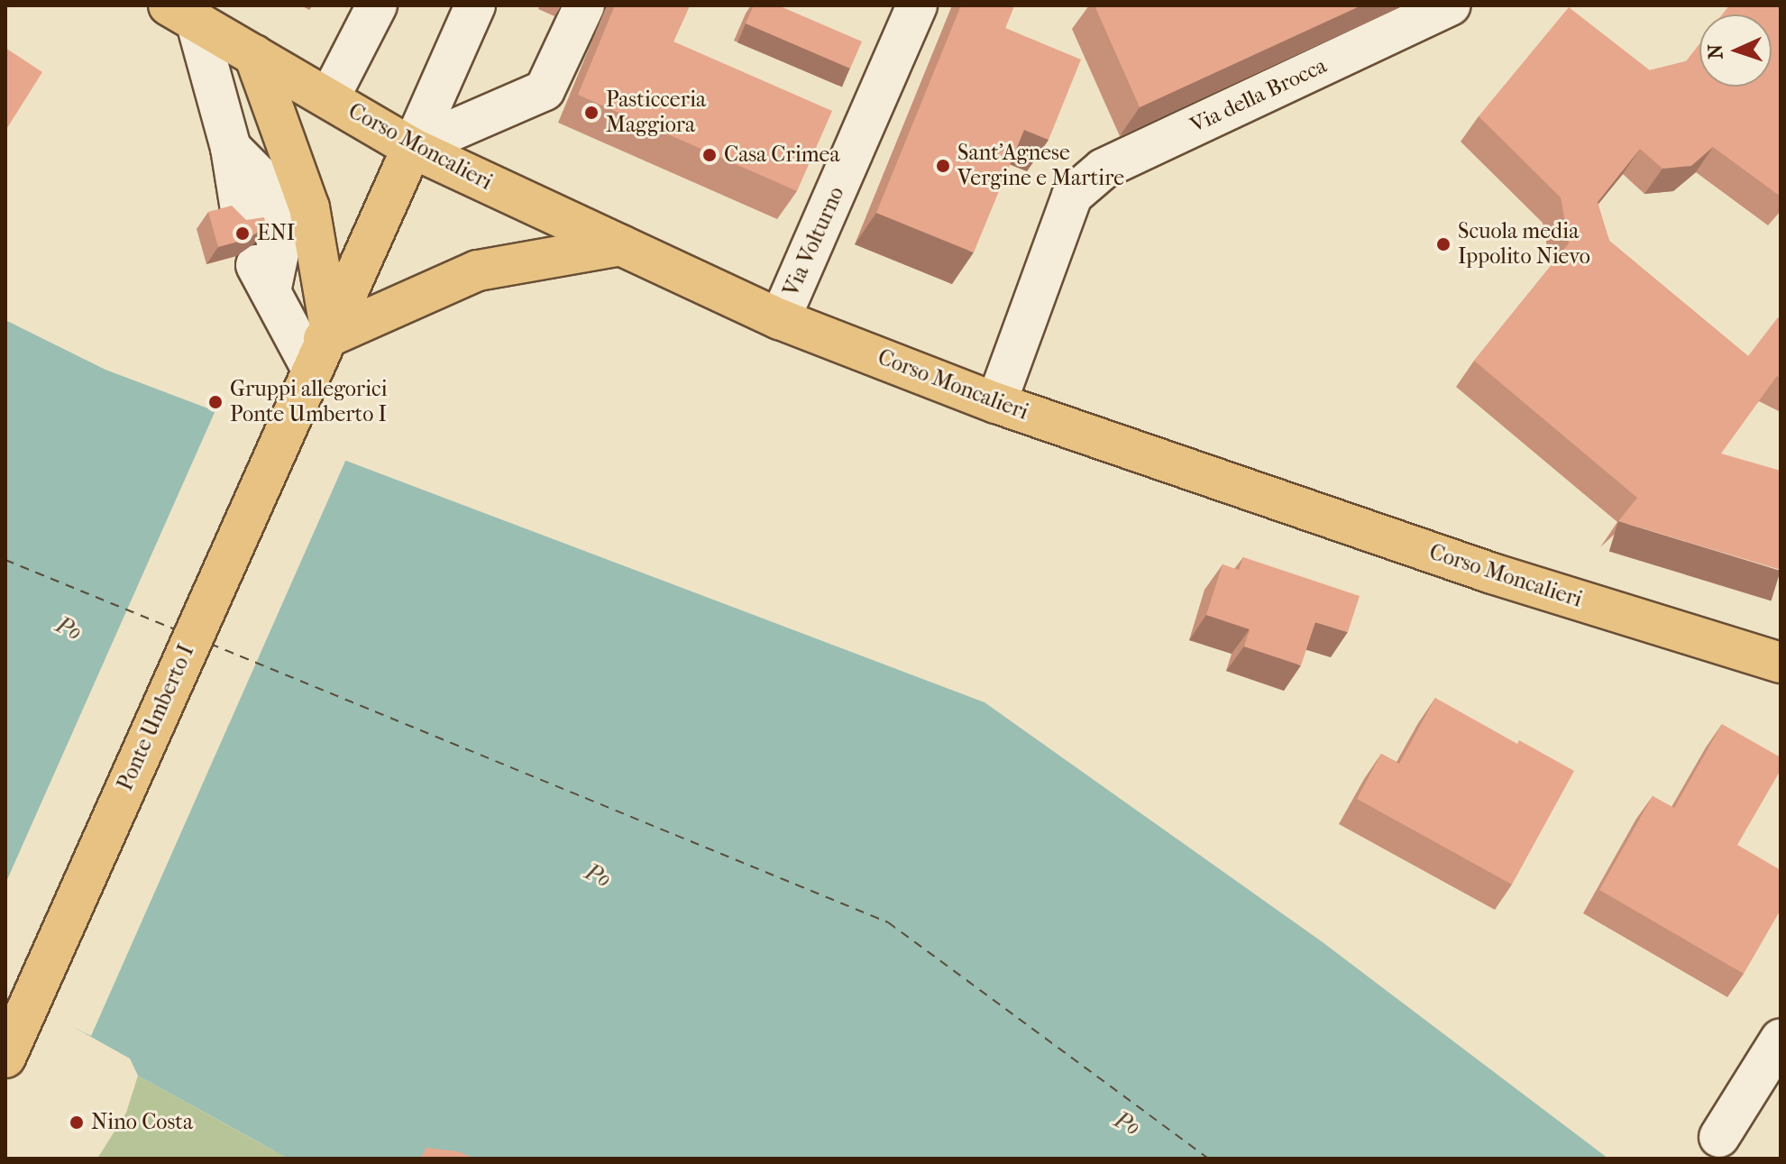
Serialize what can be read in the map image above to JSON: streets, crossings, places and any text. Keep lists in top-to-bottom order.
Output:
{
  "streets": {
    "main road": ["Corso Moncalieri", "Ponte Umberto I"],
    "street": ["Via della Brocca", "Via Volturno"]
  },
  "crossings": [
    ["Via della Brocca", "Corso Moncalieri"],
    ["Corso Moncalieri", "Via Volturno"],
    ["Corso Moncalieri", "Ponte Umberto I"]
  ],
  "water": ["Po"],
  "places": [
    "Pasticceria Maggiora",
    "Casa Crimea",
    "Sant'Agnese Vergine e Martire",
    "ENI",
    "Scuola media Ippolito Nievo",
    "Gruppi allegorici Ponte Umberto I",
    "Nino Costa"
  ],
  "north": "left"
}
